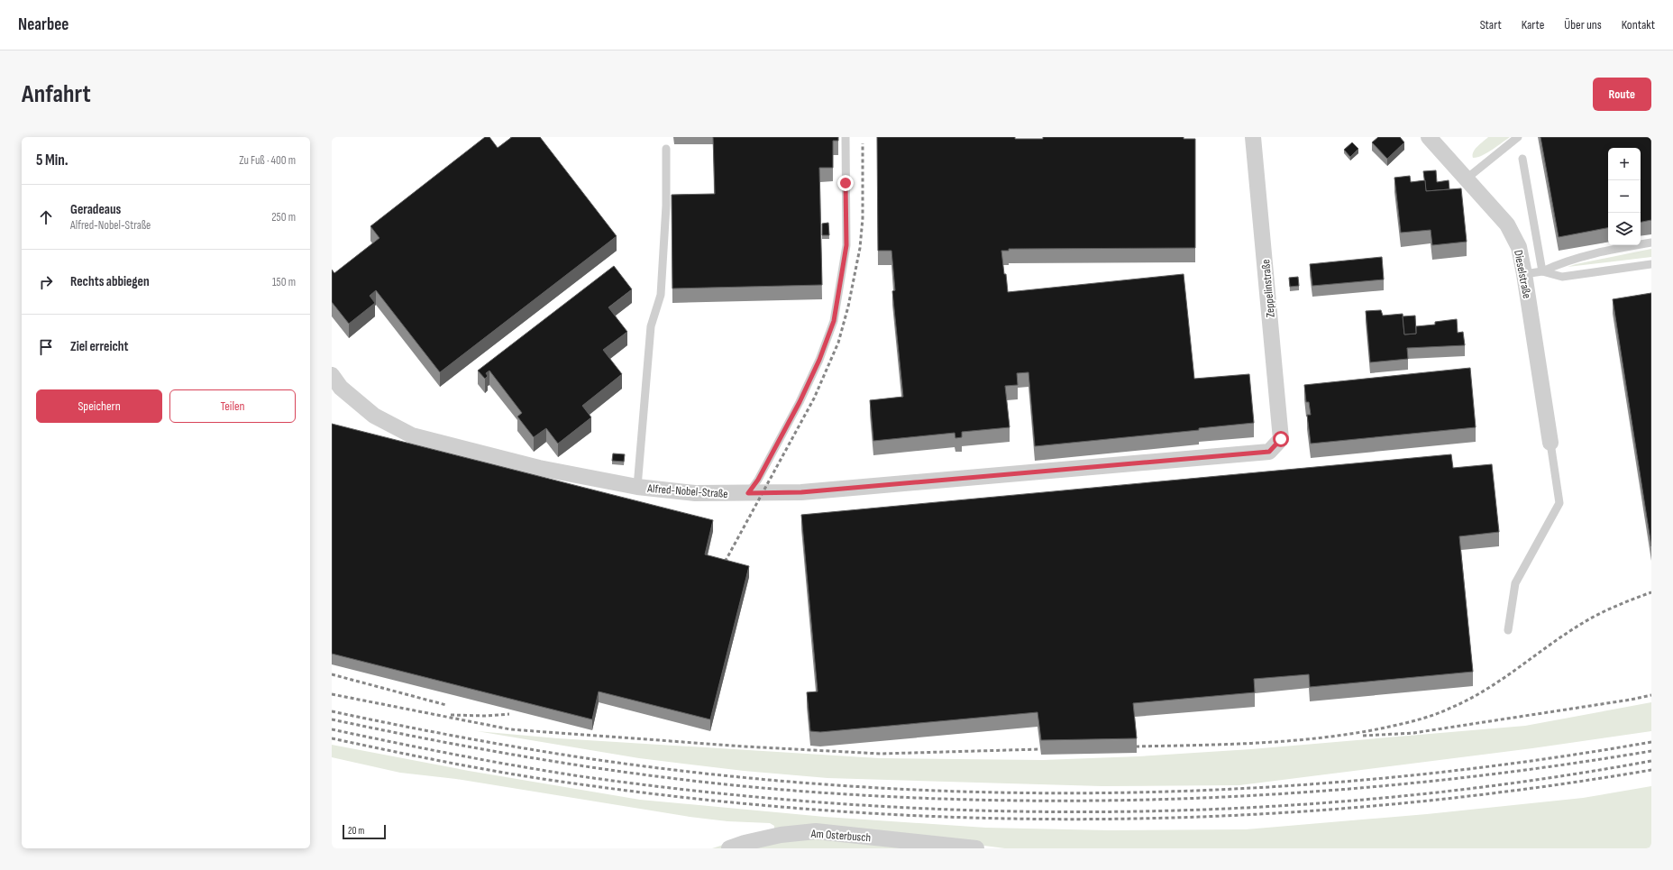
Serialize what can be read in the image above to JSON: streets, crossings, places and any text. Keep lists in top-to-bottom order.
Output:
{
  "streets": {
    "street": [
      "Dieselstraße",
      "Zeppelinstraße",
      "Alfred-Nobel-Straße",
      "Am Osterbusch"
    ]
  },
  "crossings": [
    ["Zeppelinstraße", "Alfred-Nobel-Straße"]
  ],
  "scale_bar": "20 m",
  "page": {
    "header": "Nearbee",
    "nav": [
      "Start",
      "Karte",
      "Über uns",
      "Kontakt"
    ],
    "buttons": [
      "Route",
      ["Speichern", "Teilen"]
    ],
    "title": "Anfahrt",
    "heading": ["5 Min.", "Zu Fuß · 400 m"],
    "map_buttons": ["+", "−"],
    "list": [
      ["Geradeaus", "Alfred-Nobel-Straße", "250 m"],
      ["Rechts abbiegen", "150 m"],
      "Ziel erreicht"
    ],
    "scale": "20 m"
  }
}
